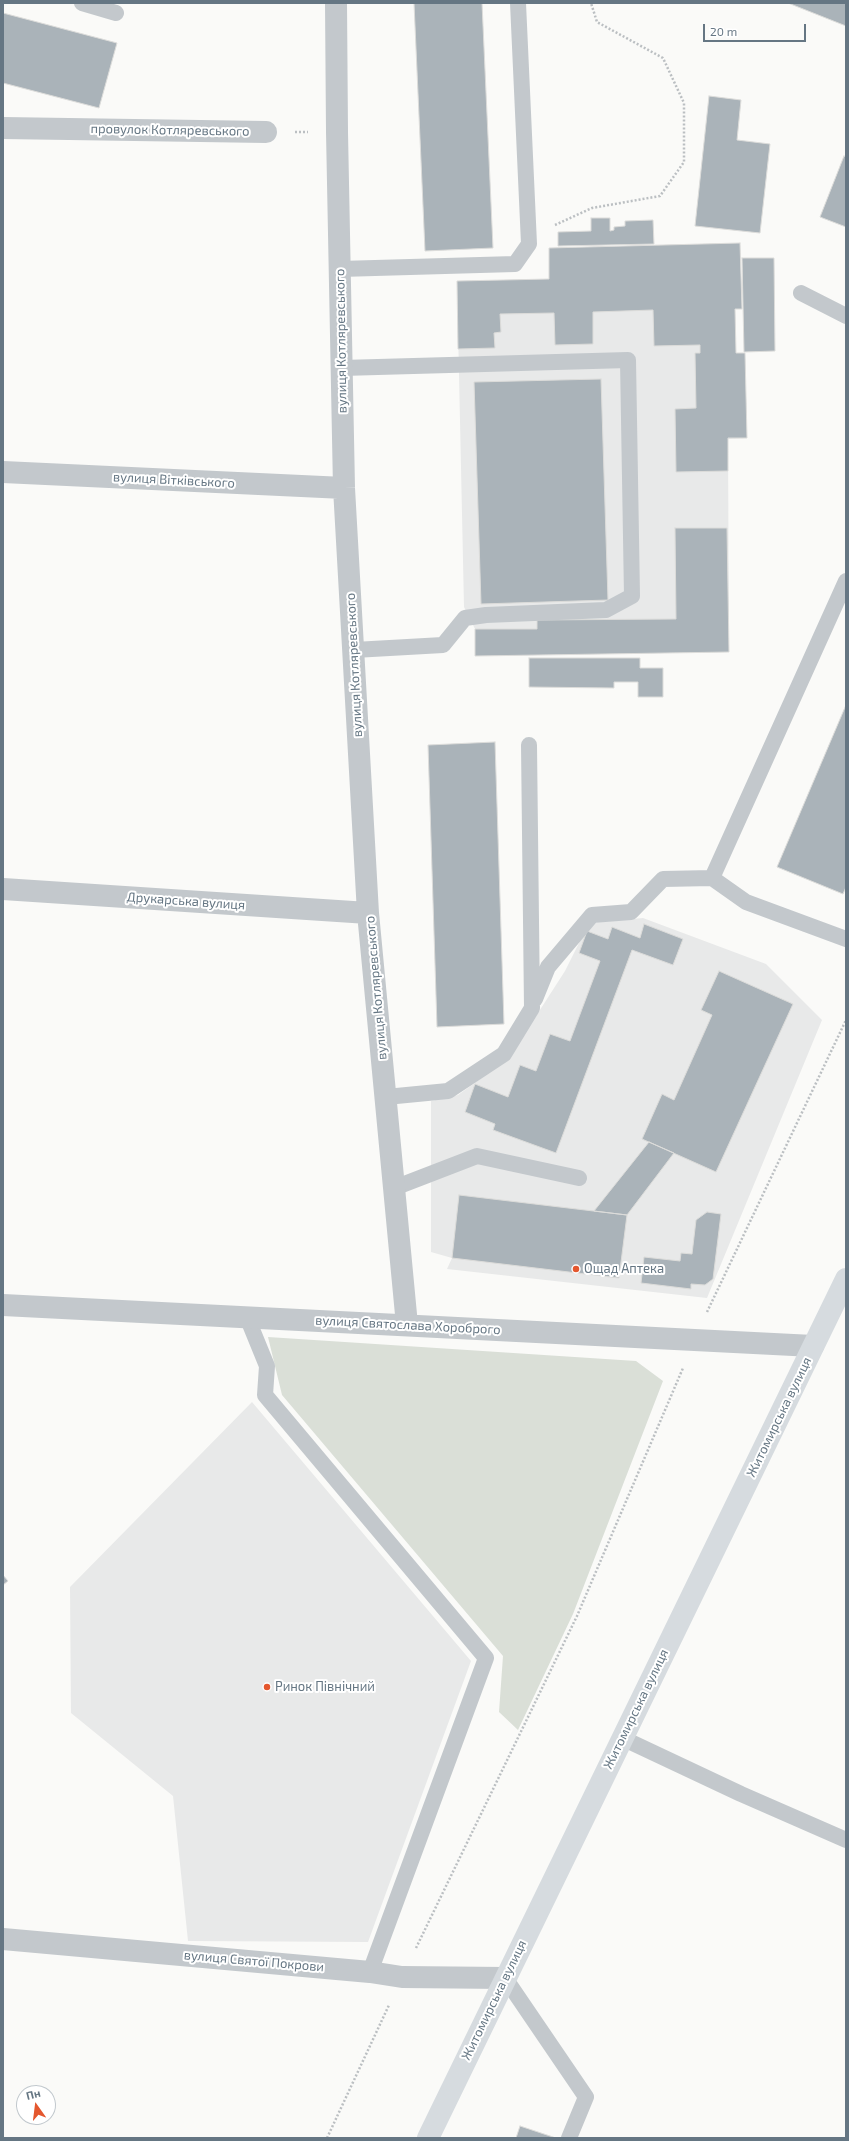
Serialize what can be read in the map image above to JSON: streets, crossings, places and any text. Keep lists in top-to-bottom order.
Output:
{
  "streets": {
    "main road": ["Житомирська вулиця"],
    "street": [
      "провулок Котляревського",
      "вулиця Котляревського",
      "вулиця Вітківського",
      "Друкарська вулиця",
      "вулиця Святослава Хороброго",
      "вулиця Святої Покрови"
    ]
  },
  "crossings": [
    ["провулок Котляревського", "вулиця Котляревського"],
    ["вулиця Котляревського", "вулиця Вітківського"],
    ["вулиця Котляревського", "Друкарська вулиця"],
    ["вулиця Котляревського", "вулиця Святослава Хороброго"],
    ["вулиця Святослава Хороброго", "Житомирська вулиця"],
    ["Житомирська вулиця", "вулиця Святої Покрови"]
  ],
  "places": ["Ощад Аптека", "Ринок Північний"],
  "scale_bar": "20 m",
  "north": "top"
}
